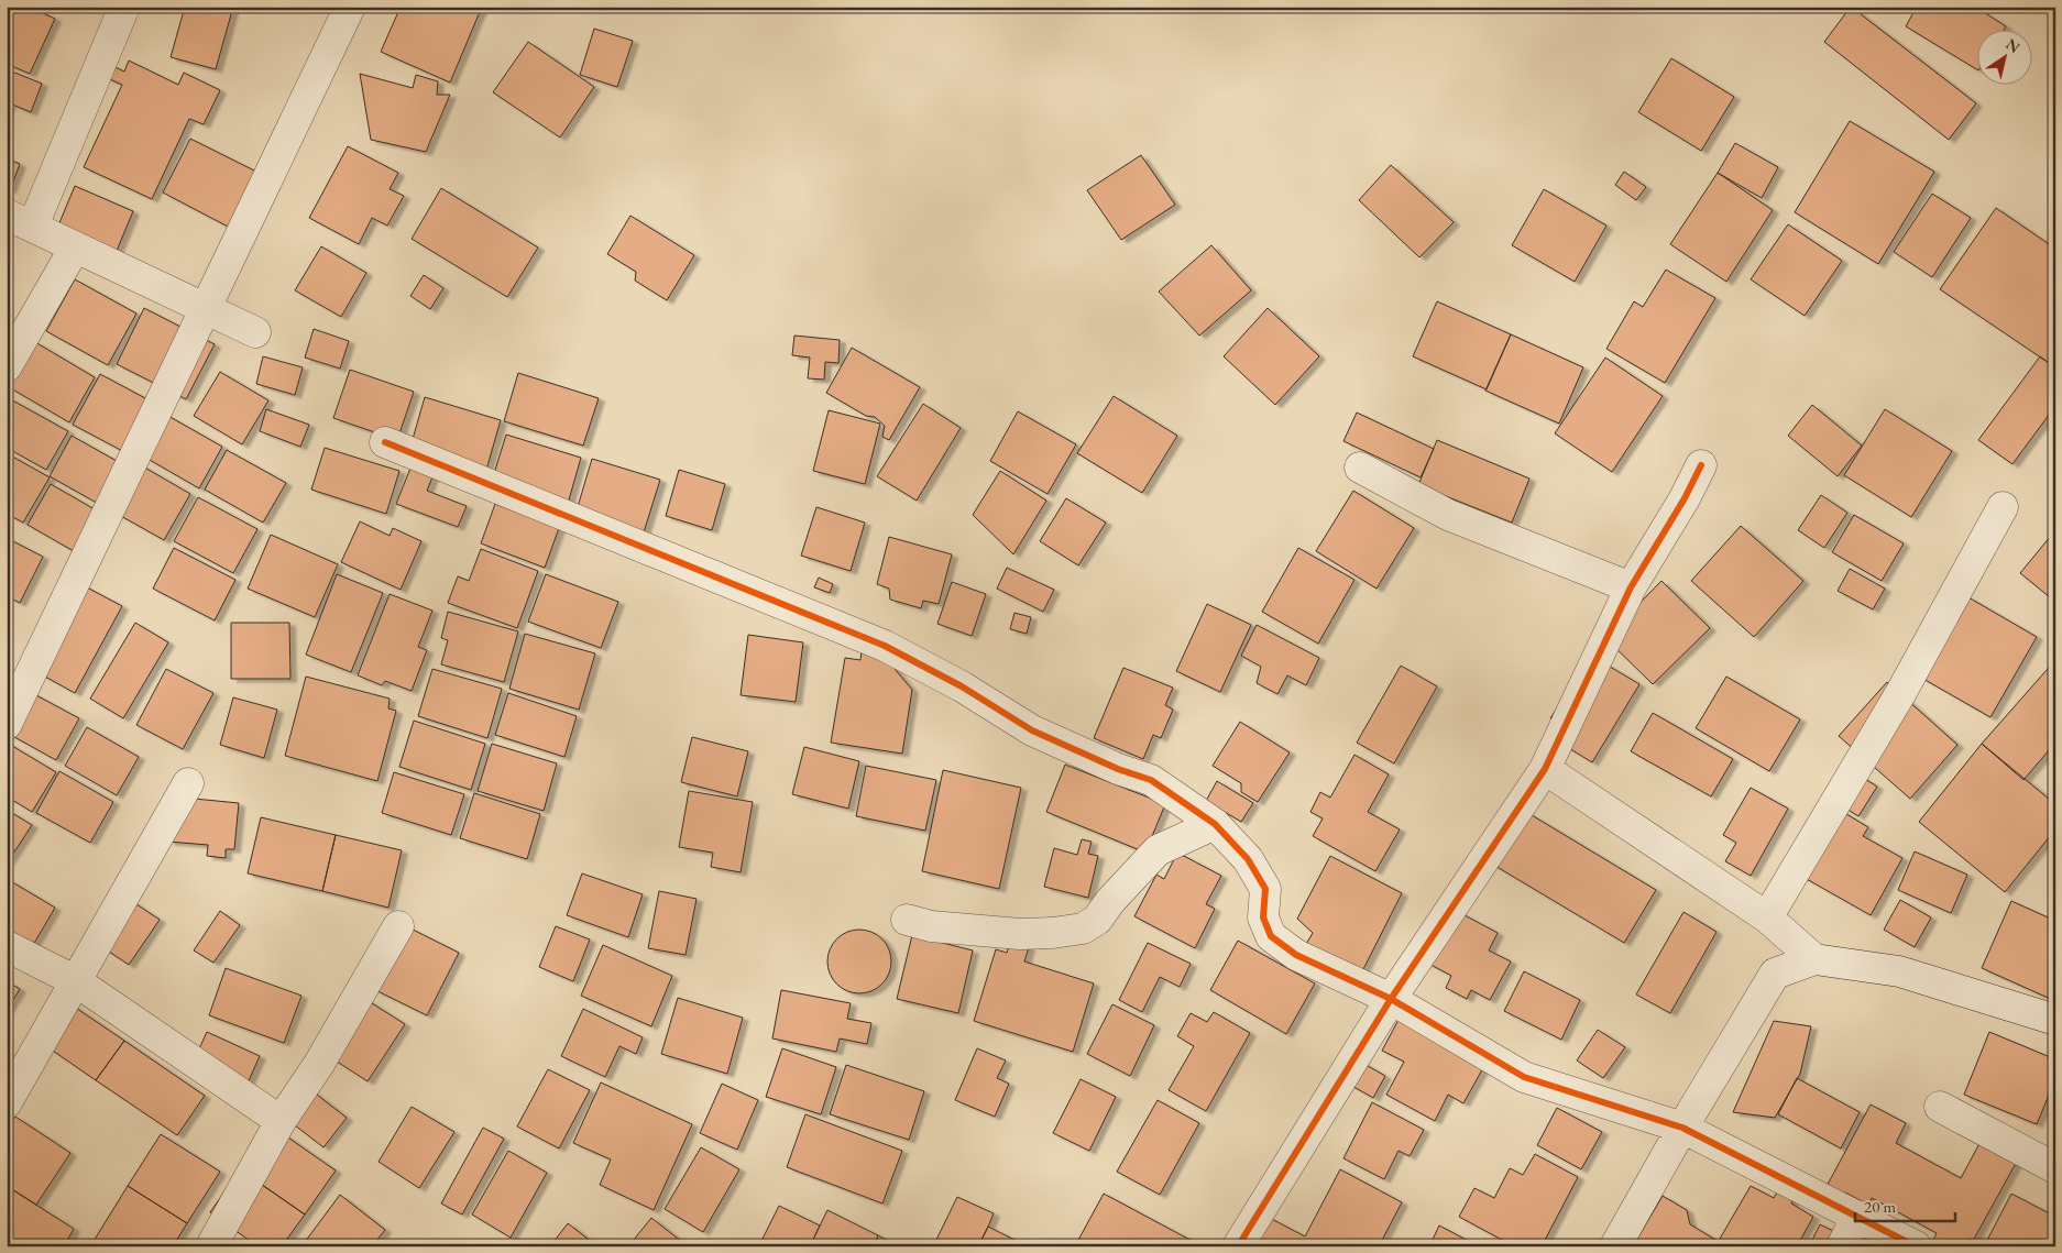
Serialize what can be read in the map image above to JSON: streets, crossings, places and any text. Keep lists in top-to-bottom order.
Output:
{
  "scale_bar": "20 m",
  "north": "top right"
}
